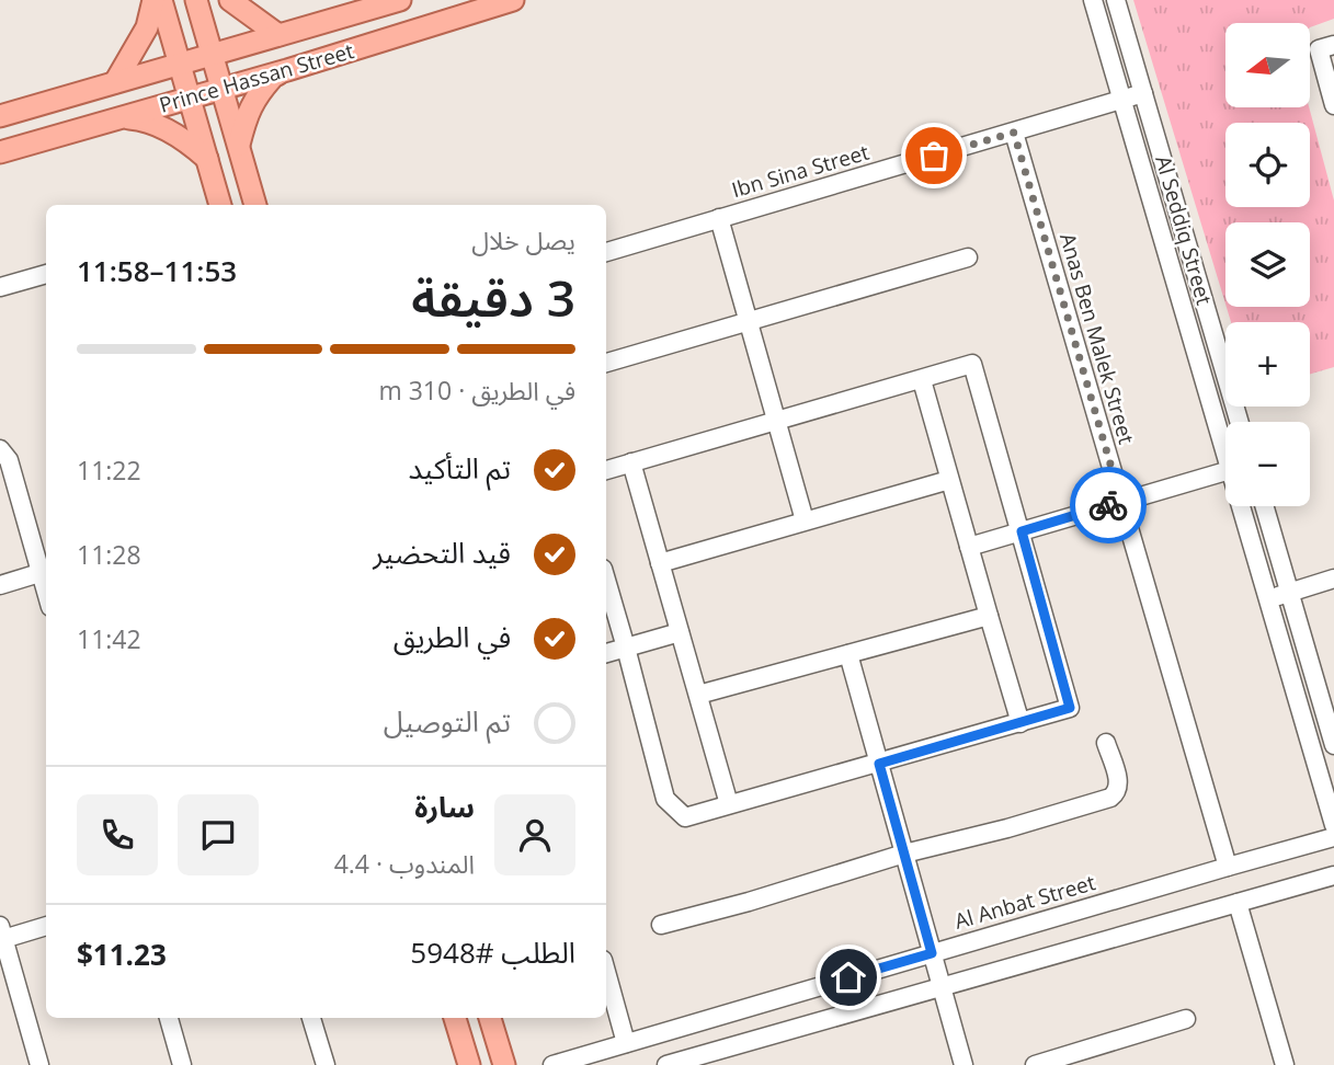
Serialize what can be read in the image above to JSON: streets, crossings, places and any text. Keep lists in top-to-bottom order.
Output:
{
  "streets": {
    "main road": ["Prince Hassan Street"],
    "street": [
      "Ibn Sina Street",
      "Al Seddiq Street",
      "Anas Ben Malek Street",
      "Al Anbat Street"
    ]
  },
  "crossings": [
    ["Ibn Sina Street", "Al Seddiq Street"],
    ["Ibn Sina Street", "Anas Ben Malek Street"],
    ["Anas Ben Malek Street", "Al Anbat Street"]
  ],
  "north": "left",
  "page": {
    "map_buttons": ["+", "−"],
    "heading": ["3 دقيقة", "يصل خلال", "11:53–11:58"],
    "panel": [
      "سارة",
      "المندوب · 4.4",
      "الطلب #5948",
      "$11.23"
    ],
    "bar": "في الطريق · 310 m",
    "list": [
      ["تم التأكيد", "11:22"],
      ["قيد التحضير", "11:28"],
      ["في الطريق", "11:42"],
      "تم التوصيل"
    ]
  }
}
